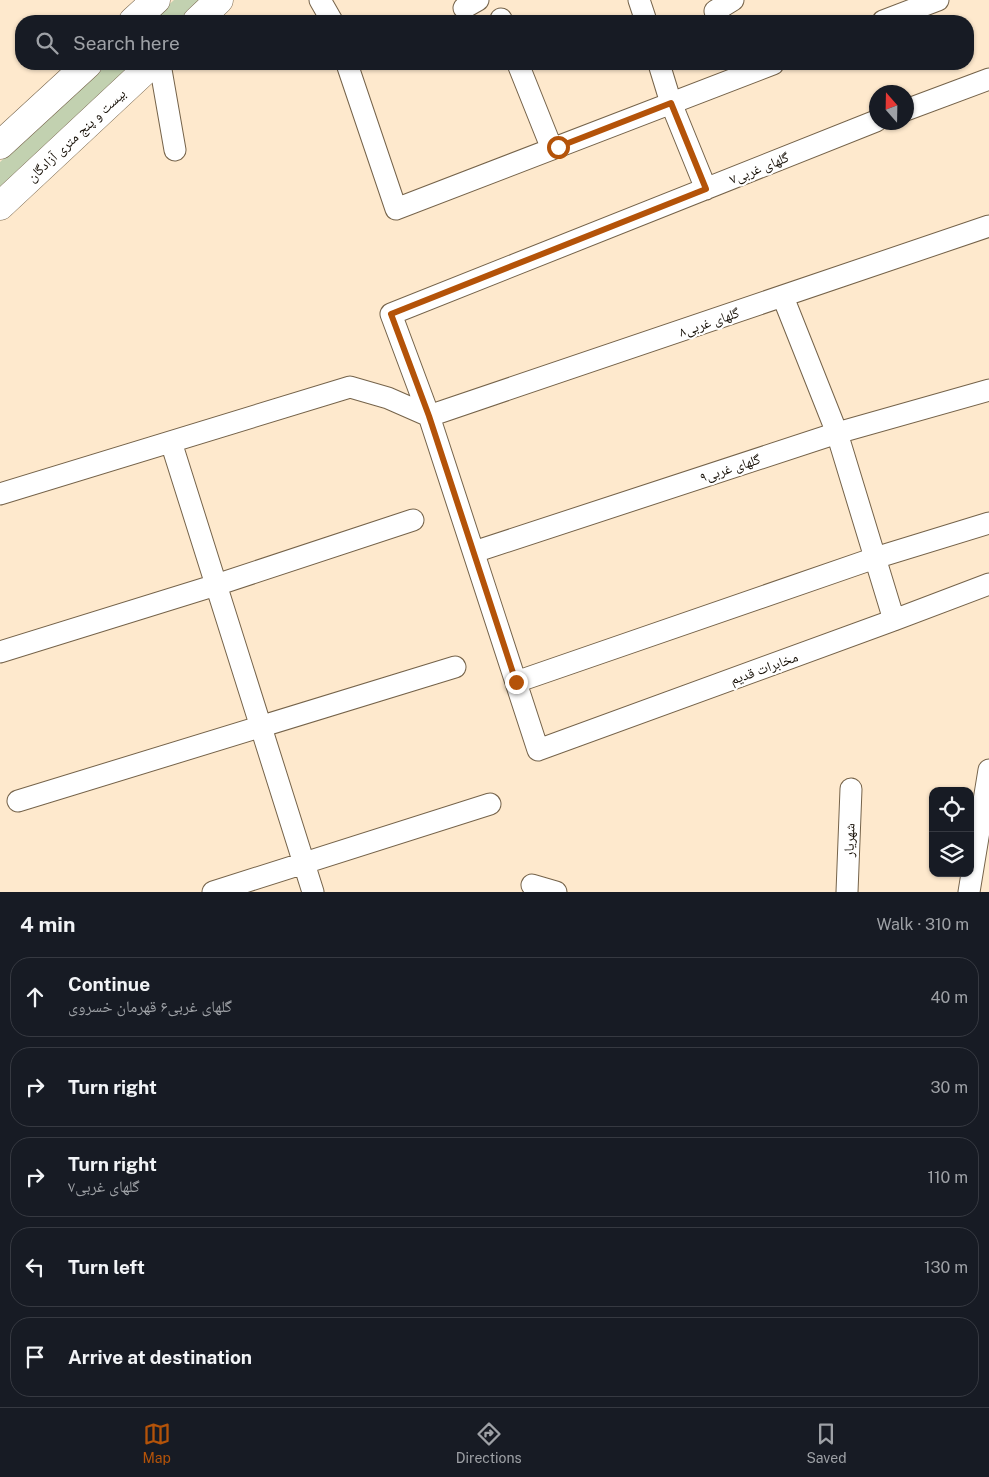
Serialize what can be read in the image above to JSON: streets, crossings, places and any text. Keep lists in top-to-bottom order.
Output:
{
  "streets": {
    "main road": ["بیست و پنج متری آزادگان"],
    "street": [
      "گلهای غربی۷",
      "گلهای غربی۸",
      "گلهای غربی۹",
      "مخابرات قدیم",
      "شهریار"
    ]
  },
  "crossings": [
    ["گلهای غربی۷", "گلهای غربی۸"]
  ],
  "north": "top",
  "page": {
    "search": "Search here",
    "heading": ["4 min", "Walk · 310 m"],
    "list": [
      ["Continue", "گلهای غربی۶ قهرمان خسروی", "40 m"],
      ["Turn right", "30 m"],
      ["Turn right", "گلهای غربی۷", "110 m"],
      ["Turn left", "130 m"],
      "Arrive at destination"
    ],
    "nav": ["Map", "Directions", "Saved"]
  }
}
